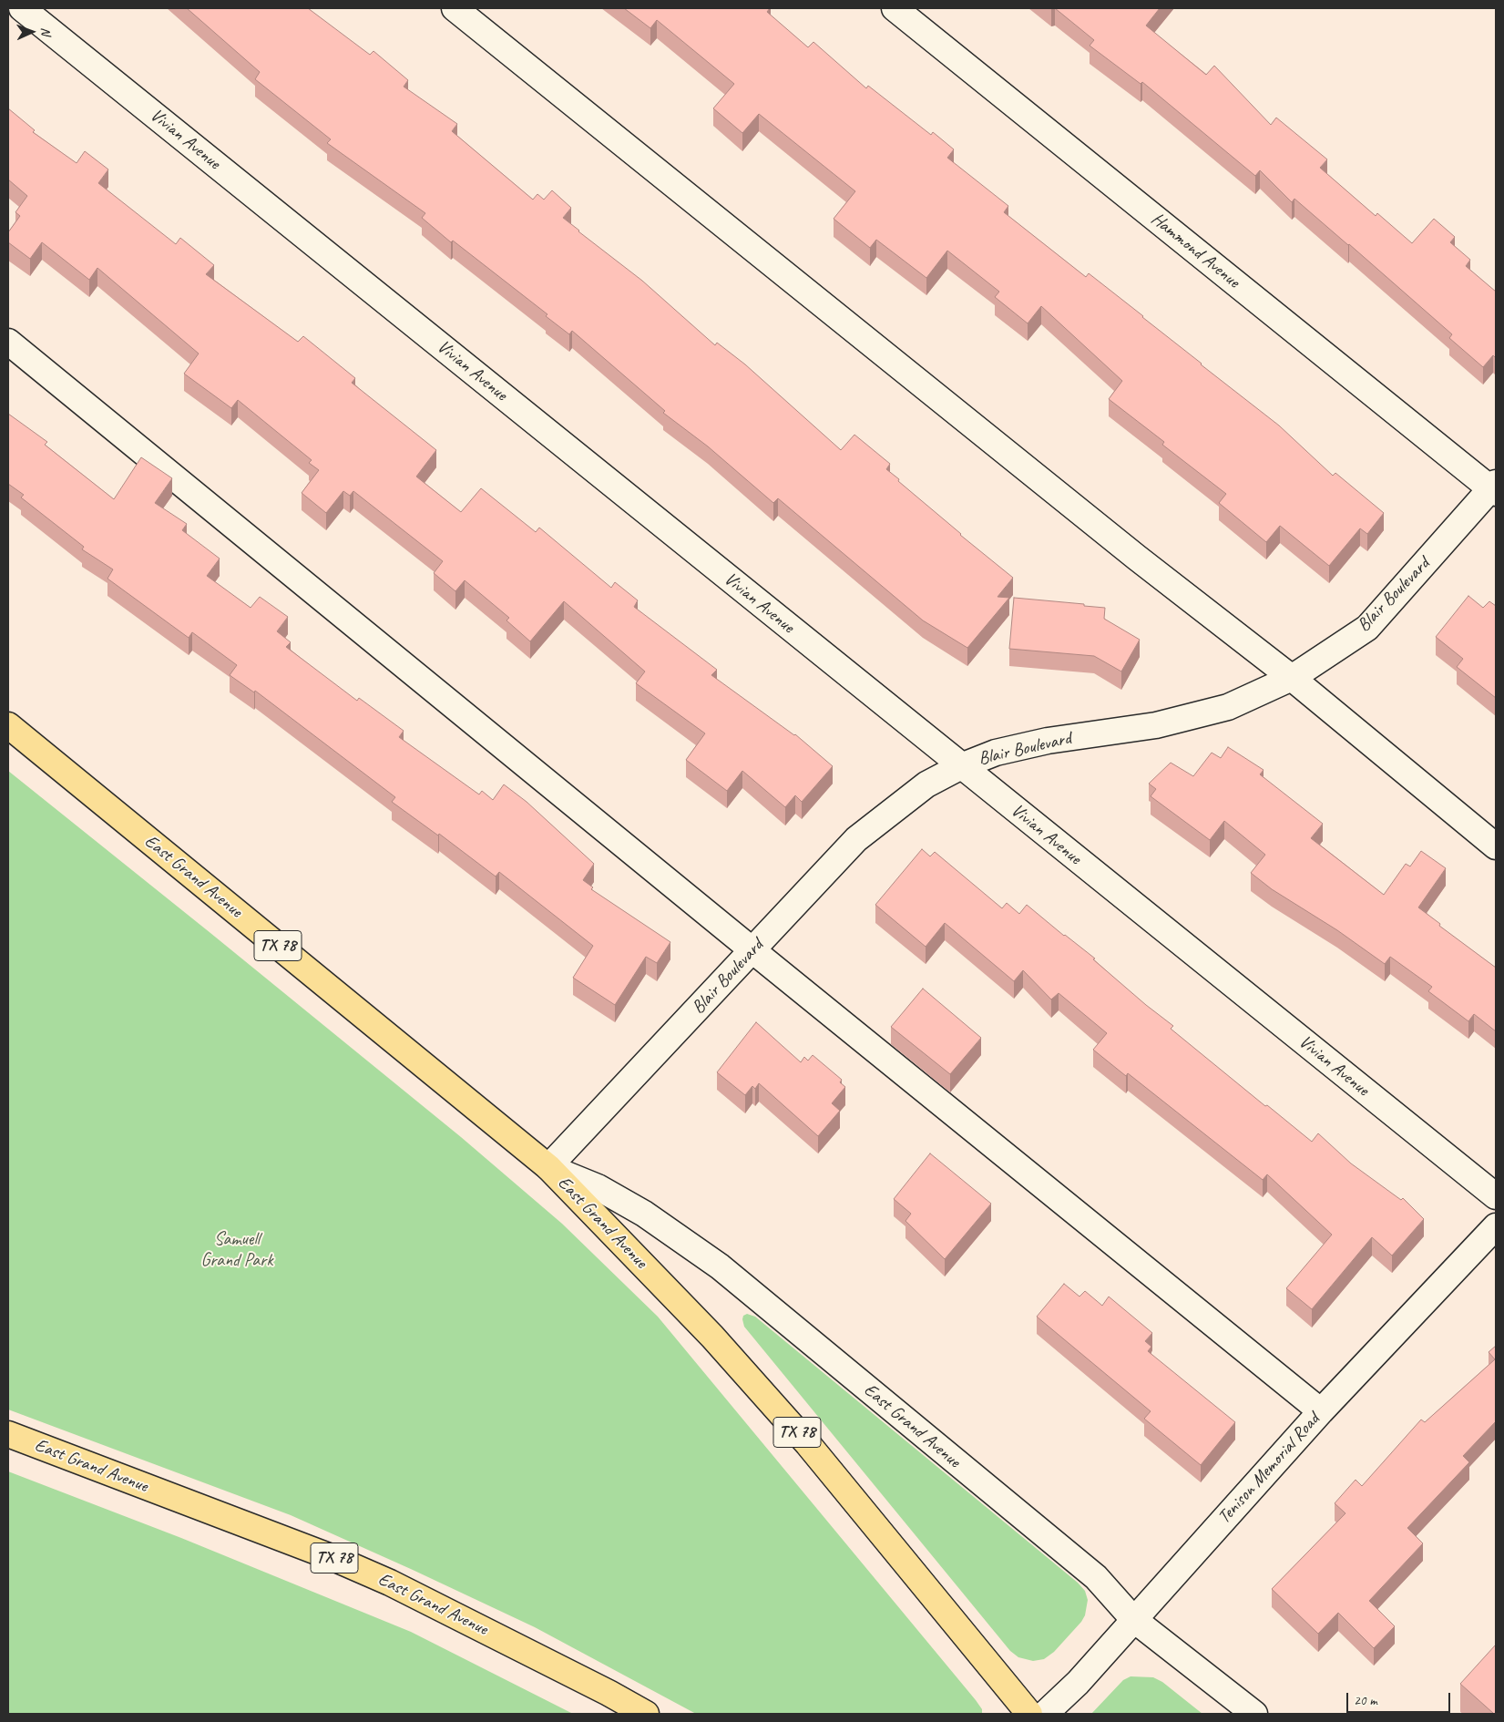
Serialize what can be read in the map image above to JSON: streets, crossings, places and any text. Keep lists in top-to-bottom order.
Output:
{
  "streets": {
    "main road": ["East Grand Avenue", "TX 78"],
    "street": [
      "Vivian Avenue",
      "Hammond Avenue",
      "Blair Boulevard",
      "Tenison Memorial Road"
    ]
  },
  "crossings": [
    ["Vivian Avenue", "Blair Boulevard"],
    ["Hammond Avenue", "Blair Boulevard"],
    ["Blair Boulevard", "East Grand Avenue"],
    ["East Grand Avenue", "Tenison Memorial Road"]
  ],
  "parks": ["Samuell Grand Park"],
  "scale_bar": "20 m",
  "north": "right"
}
